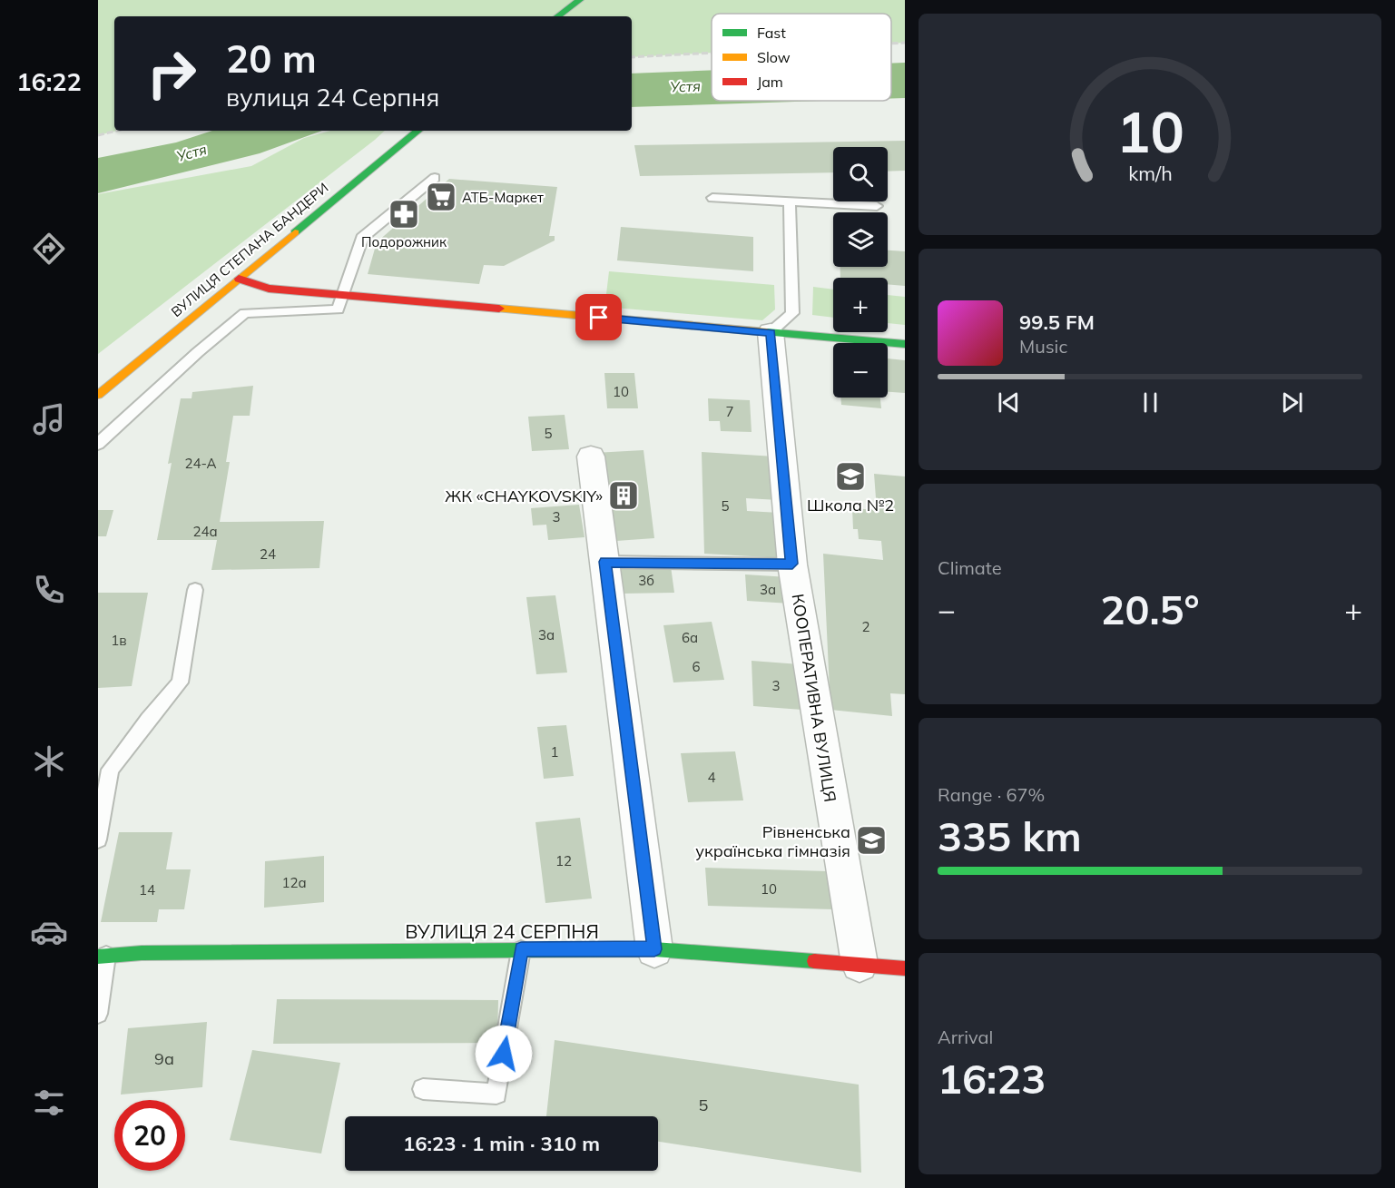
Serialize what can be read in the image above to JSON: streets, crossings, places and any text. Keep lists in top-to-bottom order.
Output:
{
  "streets": {
    "street": ["ВУЛИЦЯ СТЕПАНА БАНДЕРИ", "КООПЕРАТИВНА ВУЛИЦЯ", "ВУЛИЦЯ 24 СЕРПНЯ"]
  },
  "crossings": [
    ["КООПЕРАТИВНА ВУЛИЦЯ", "ВУЛИЦЯ 24 СЕРПНЯ"]
  ],
  "water": ["Устя"],
  "places": {
    "supermarket": ["АТБ-Маркет"],
    "pharmacy": ["Подорожник"],
    "school or university": ["Школа №2", "Рівненська українська гімназія"],
    "building": ["ЖК «CHAYKOVSKIY»"]
  },
  "house_numbers": [
    "10",
    "7",
    "5",
    "24-А",
    "5",
    "3",
    "24а",
    "24",
    "3б",
    "3а",
    "2",
    "3а",
    "6а",
    "1в",
    "6",
    "3",
    "1",
    "4",
    "12",
    "12а",
    "10",
    "14",
    "9а",
    "5"
  ],
  "legend": ["Fast", "Slow", "Jam"],
  "page": {
    "tabs": "16:22",
    "turn": ["20 m", "вулиця 24 Серпня"],
    "map_buttons": ["+", "−"],
    "song": ["99.5 FM", "Music"],
    "tile": [
      "Climate",
      ["Range · 67%", "335 km"],
      ["Arrival", "16:23"]
    ],
    "heat": ["−", "20.5°", "+"],
    "limit": "20",
    "trip": "16:23 · 1 min · 310 m",
    "gauge": ["10", "km/h"]
  }
}
